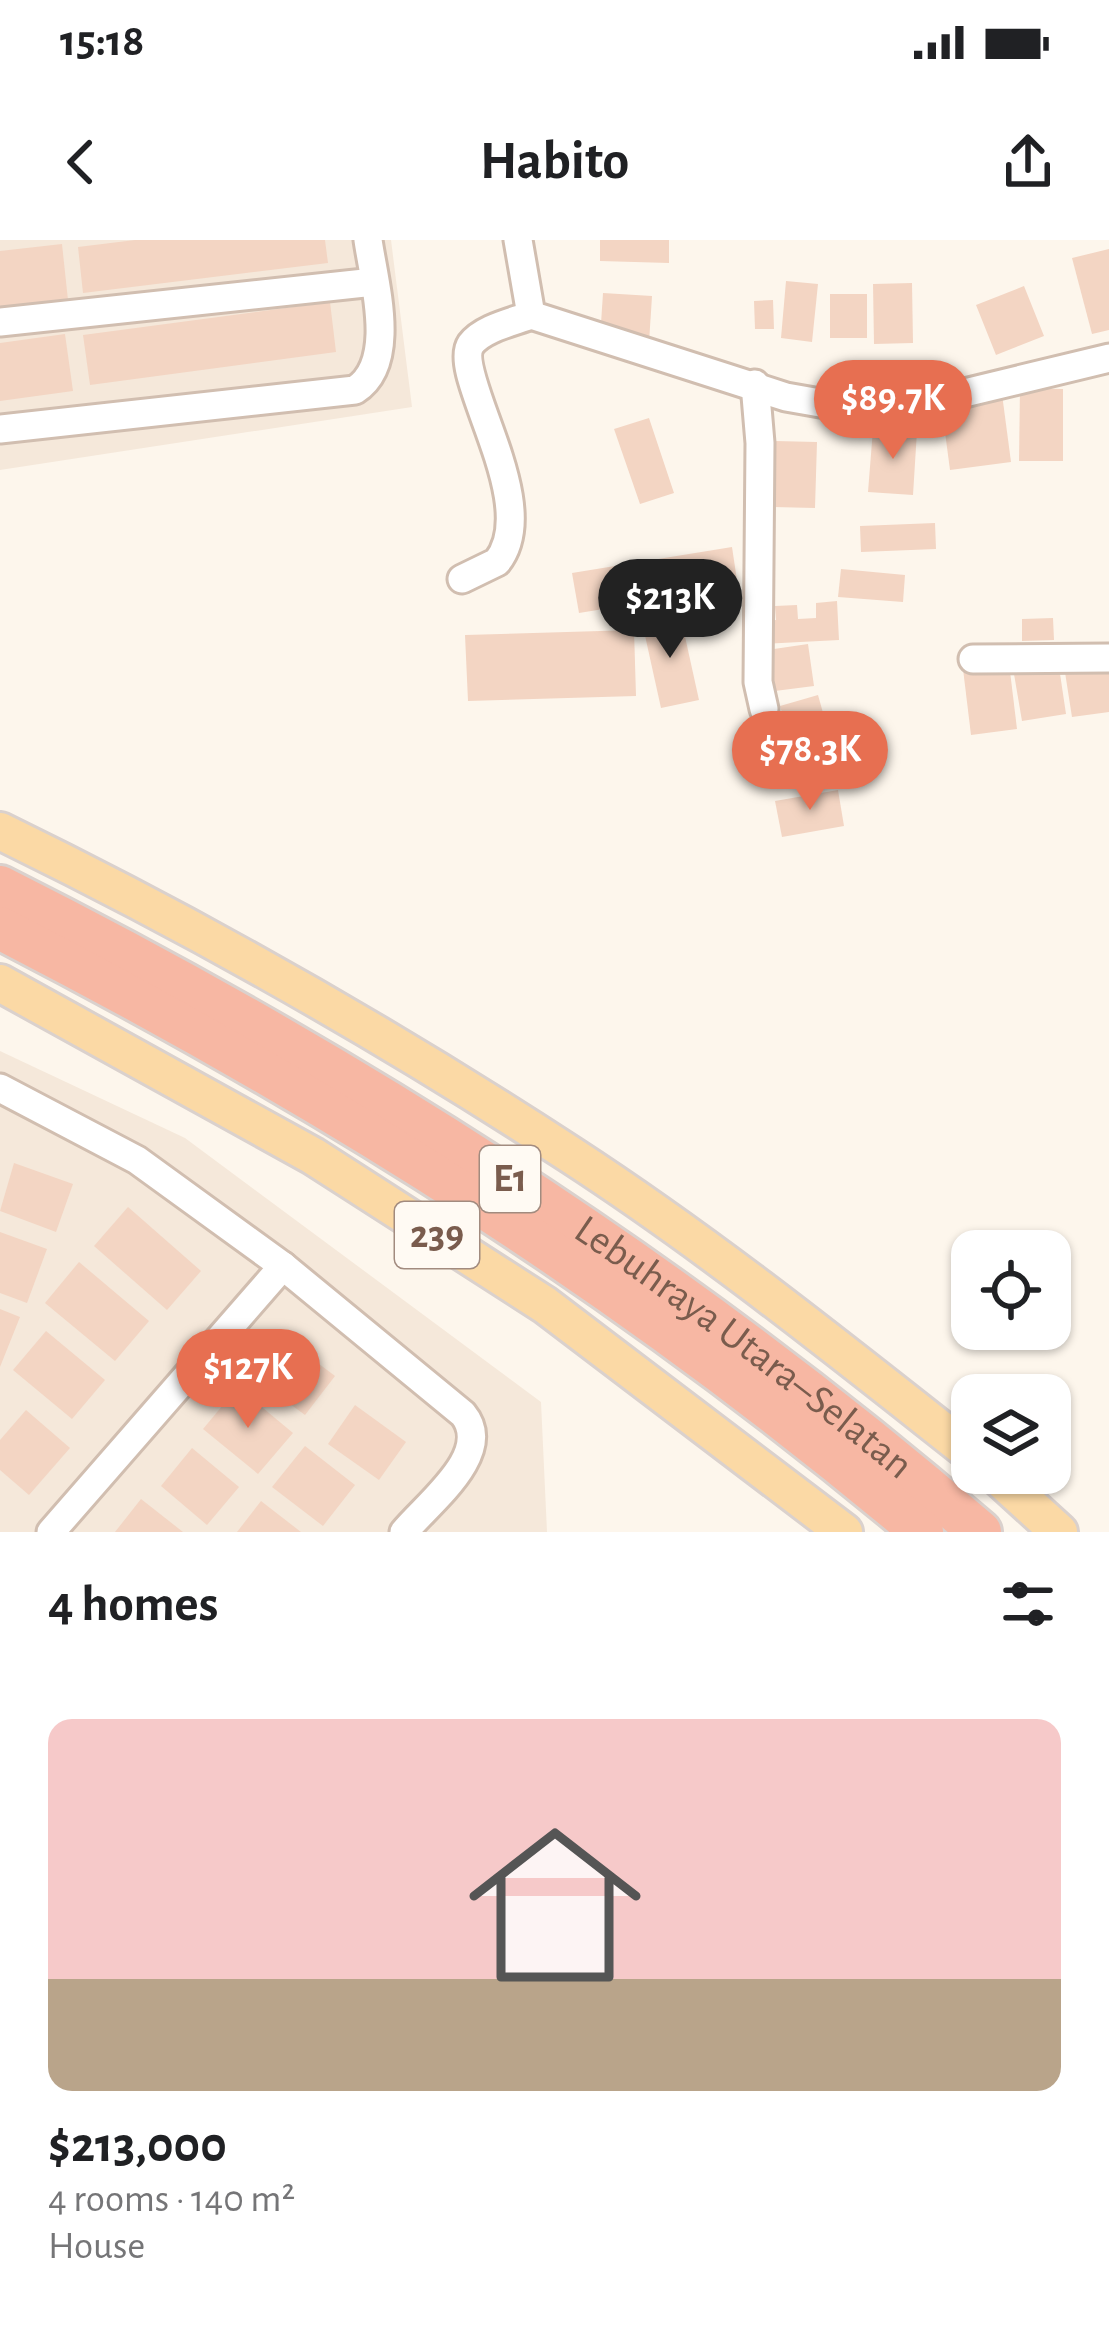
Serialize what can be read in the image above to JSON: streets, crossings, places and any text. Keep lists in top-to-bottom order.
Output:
{
  "streets": {
    "highway": ["E1", "Lebuhraya Utara–Selatan"],
    "main road": ["239"]
  },
  "page": {
    "status": "15:18",
    "header": "Habito",
    "price": [
      "$89.7K",
      "$213K",
      "$78.3K",
      "$127K"
    ],
    "heading": "4 homes",
    "list": [
      {
        "name": "$213,000",
        "note": "4 rooms · 140 m² · House"
      }
    ]
  }
}
